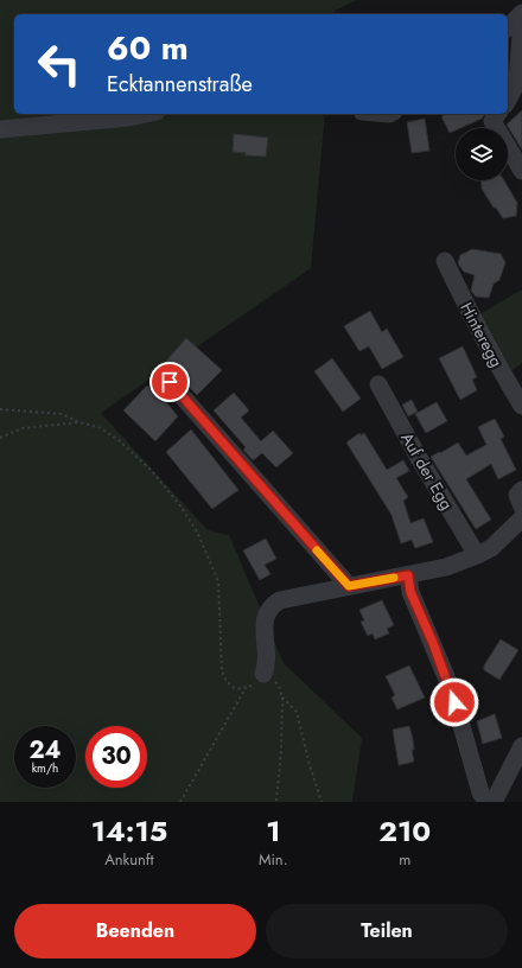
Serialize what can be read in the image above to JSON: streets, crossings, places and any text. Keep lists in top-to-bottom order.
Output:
{
  "streets": {
    "street": ["Hinteregg", "Auf der Egg"]
  },
  "page": {
    "turn": ["60 m", "Ecktannenstraße"],
    "speed": "24 km/h",
    "limit": "30",
    "eta": [
      "14:15",
      "Ankunft",
      "1",
      "Min.",
      "210",
      "m"
    ],
    "buttons": ["Beenden", "Teilen"]
  }
}
